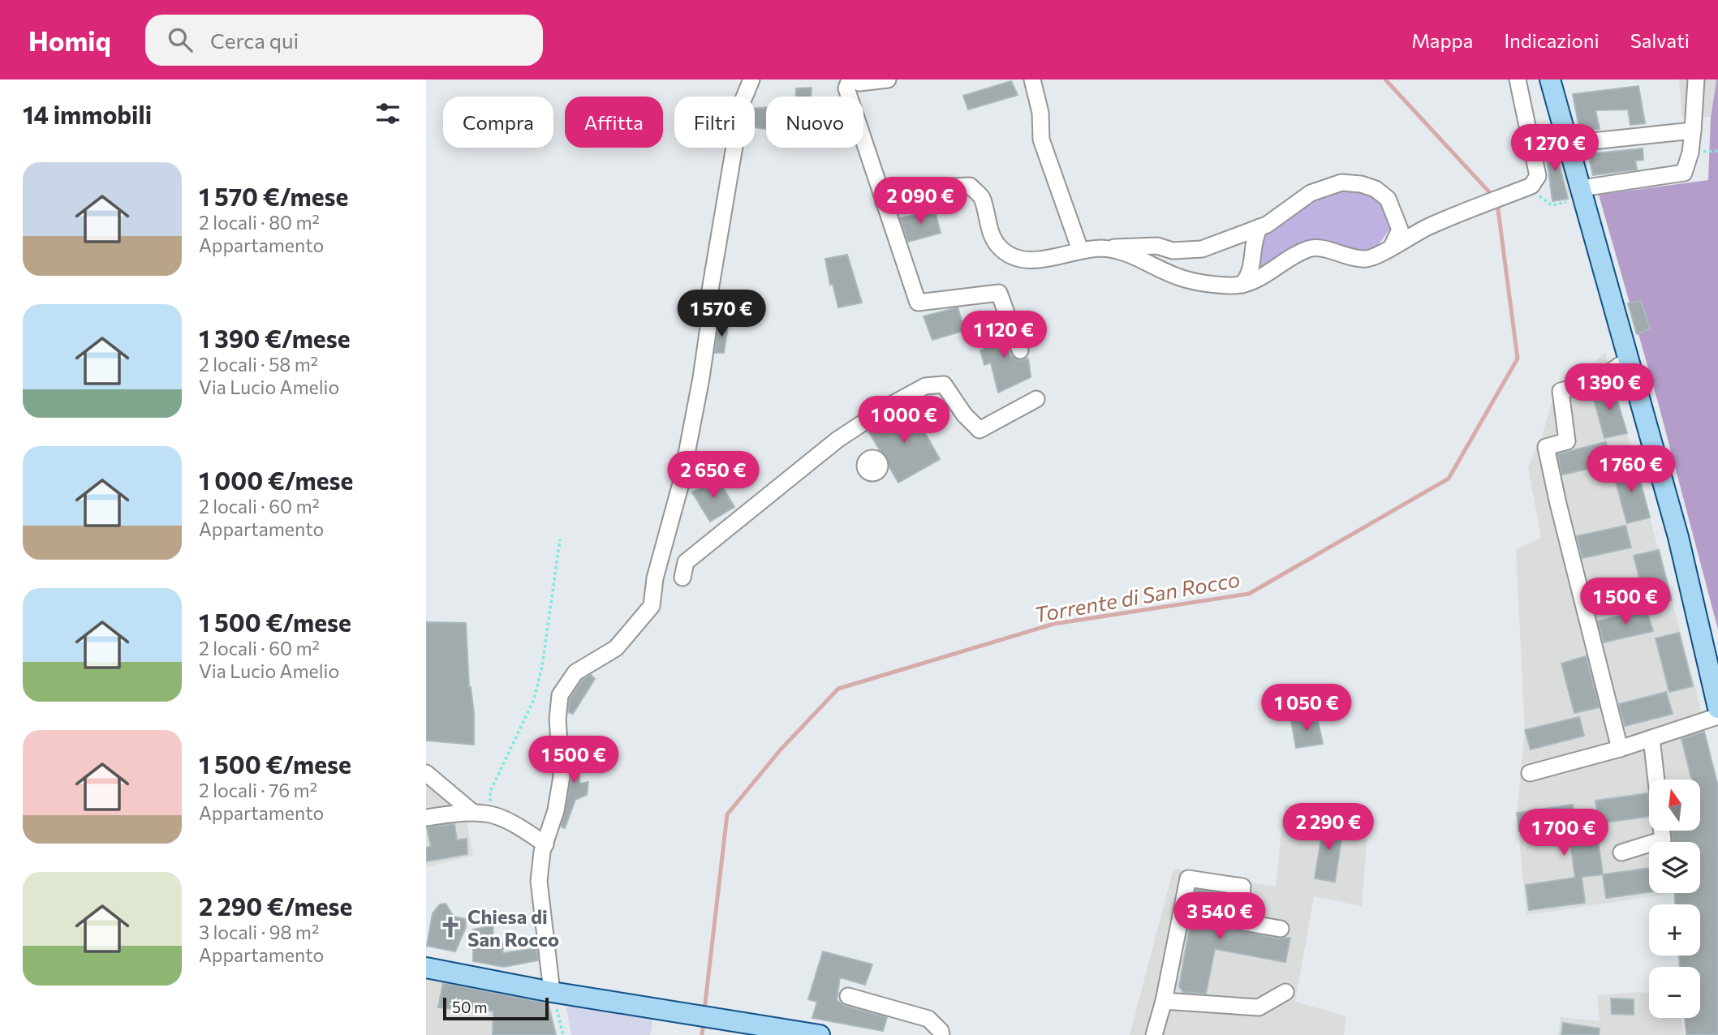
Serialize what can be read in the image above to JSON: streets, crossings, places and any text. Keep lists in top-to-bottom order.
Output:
{
  "water": ["Torrente di San Rocco"],
  "places": {
    "church": ["Chiesa di San Rocco"]
  },
  "scale_bar": "50 m",
  "north": "top",
  "page": {
    "header": "Homiq",
    "search": "Cerca qui",
    "nav": ["Mappa", "Indicazioni", "Salvati"],
    "heading": "14 immobili",
    "chip": [
      "Compra",
      "Affitta",
      "Filtri",
      "Nuovo"
    ],
    "price": [
      "1 270 €",
      "2 090 €",
      "1 570 €",
      "1 120 €",
      "1 390 €",
      "1 000 €",
      "1 760 €",
      "2 650 €",
      "1 500 €",
      "1 050 €",
      "1 500 €",
      "2 290 €",
      "1 700 €",
      "3 540 €"
    ],
    "list": [
      {
        "name": "1 570 €/mese",
        "note": "2 locali · 80 m² · Appartamento"
      },
      {
        "name": "1 390 €/mese",
        "note": "2 locali · 58 m² · Via Lucio Amelio"
      },
      {
        "name": "1 000 €/mese",
        "note": "2 locali · 60 m² · Appartamento"
      },
      {
        "name": "1 500 €/mese",
        "note": "2 locali · 60 m² · Via Lucio Amelio"
      },
      {
        "name": "1 500 €/mese",
        "note": "2 locali · 76 m² · Appartamento"
      },
      {
        "name": "2 290 €/mese",
        "note": "3 locali · 98 m² · Appartamento"
      }
    ],
    "map_buttons": ["+", "−"],
    "scale": "50 m"
  }
}
